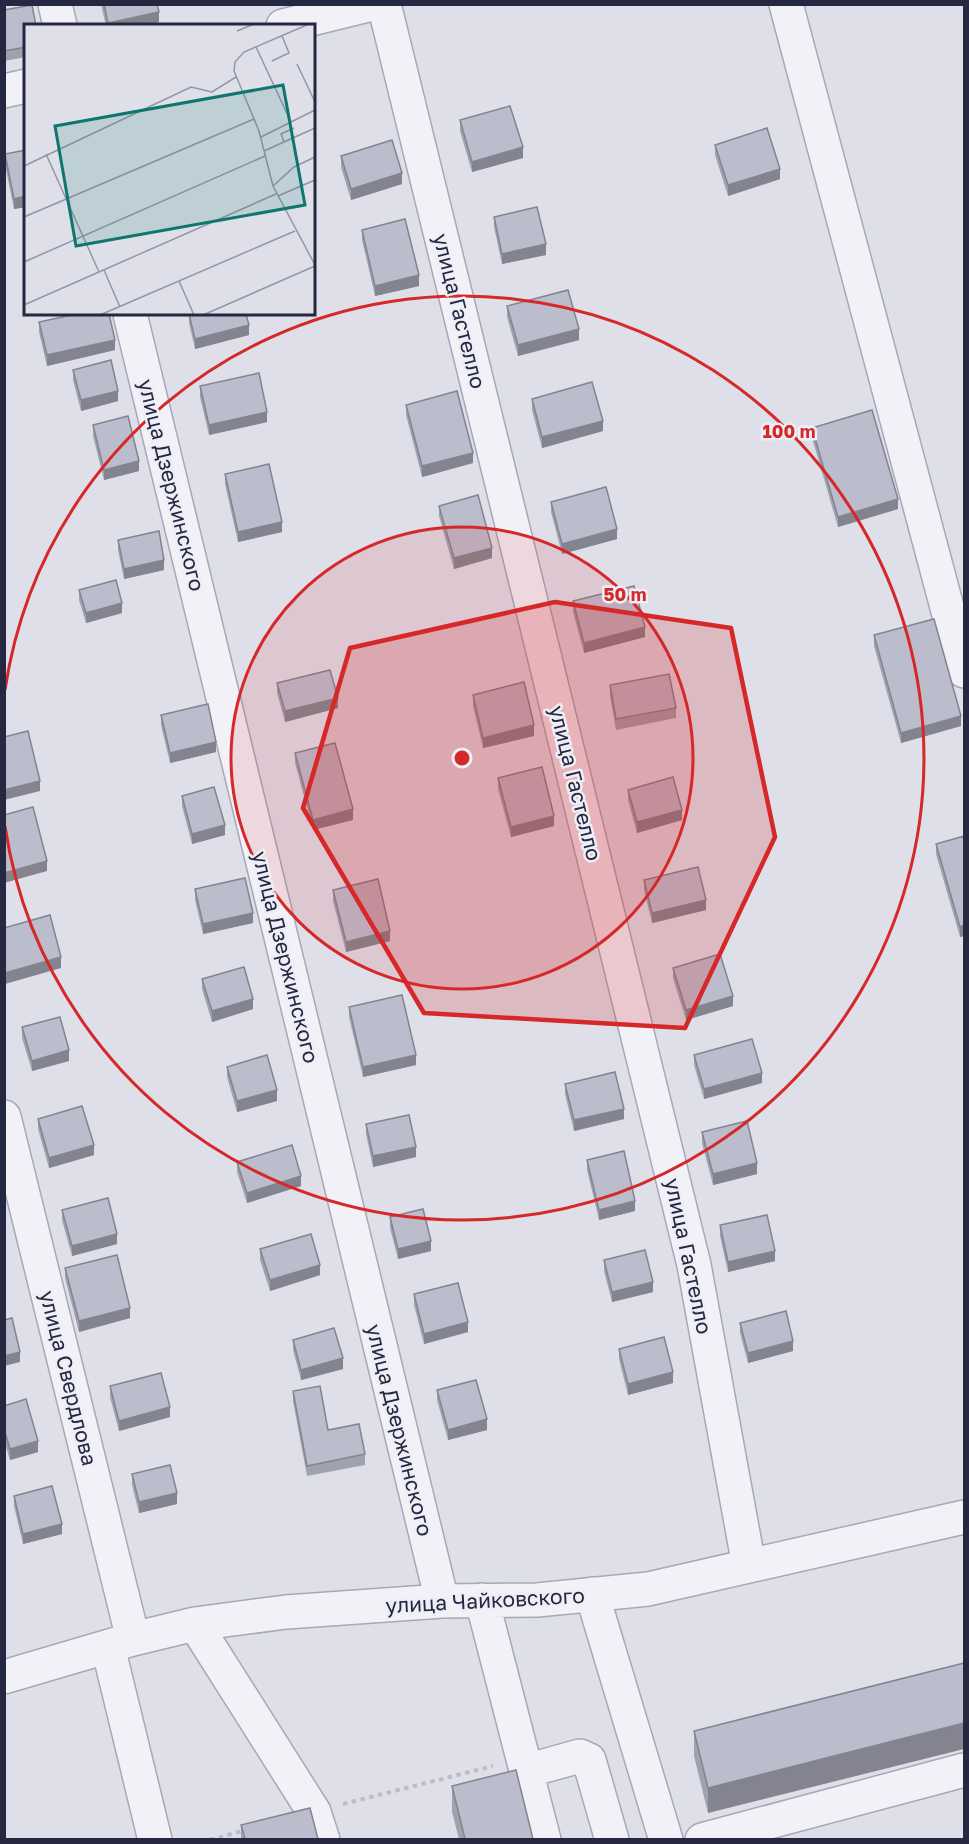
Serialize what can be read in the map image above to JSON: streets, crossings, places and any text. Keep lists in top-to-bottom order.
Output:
{
  "streets": {
    "street": [
      "улица Гастелло",
      "улица Дзержинского",
      "улица Свердлова",
      "улица Чайковского"
    ]
  },
  "crossings": [
    ["улица Гастелло", "улица Чайковского"],
    ["улица Дзержинского", "улица Чайковского"],
    ["улица Свердлова", "улица Чайковского"]
  ],
  "rings": ["100 m", "50 m"]
}
